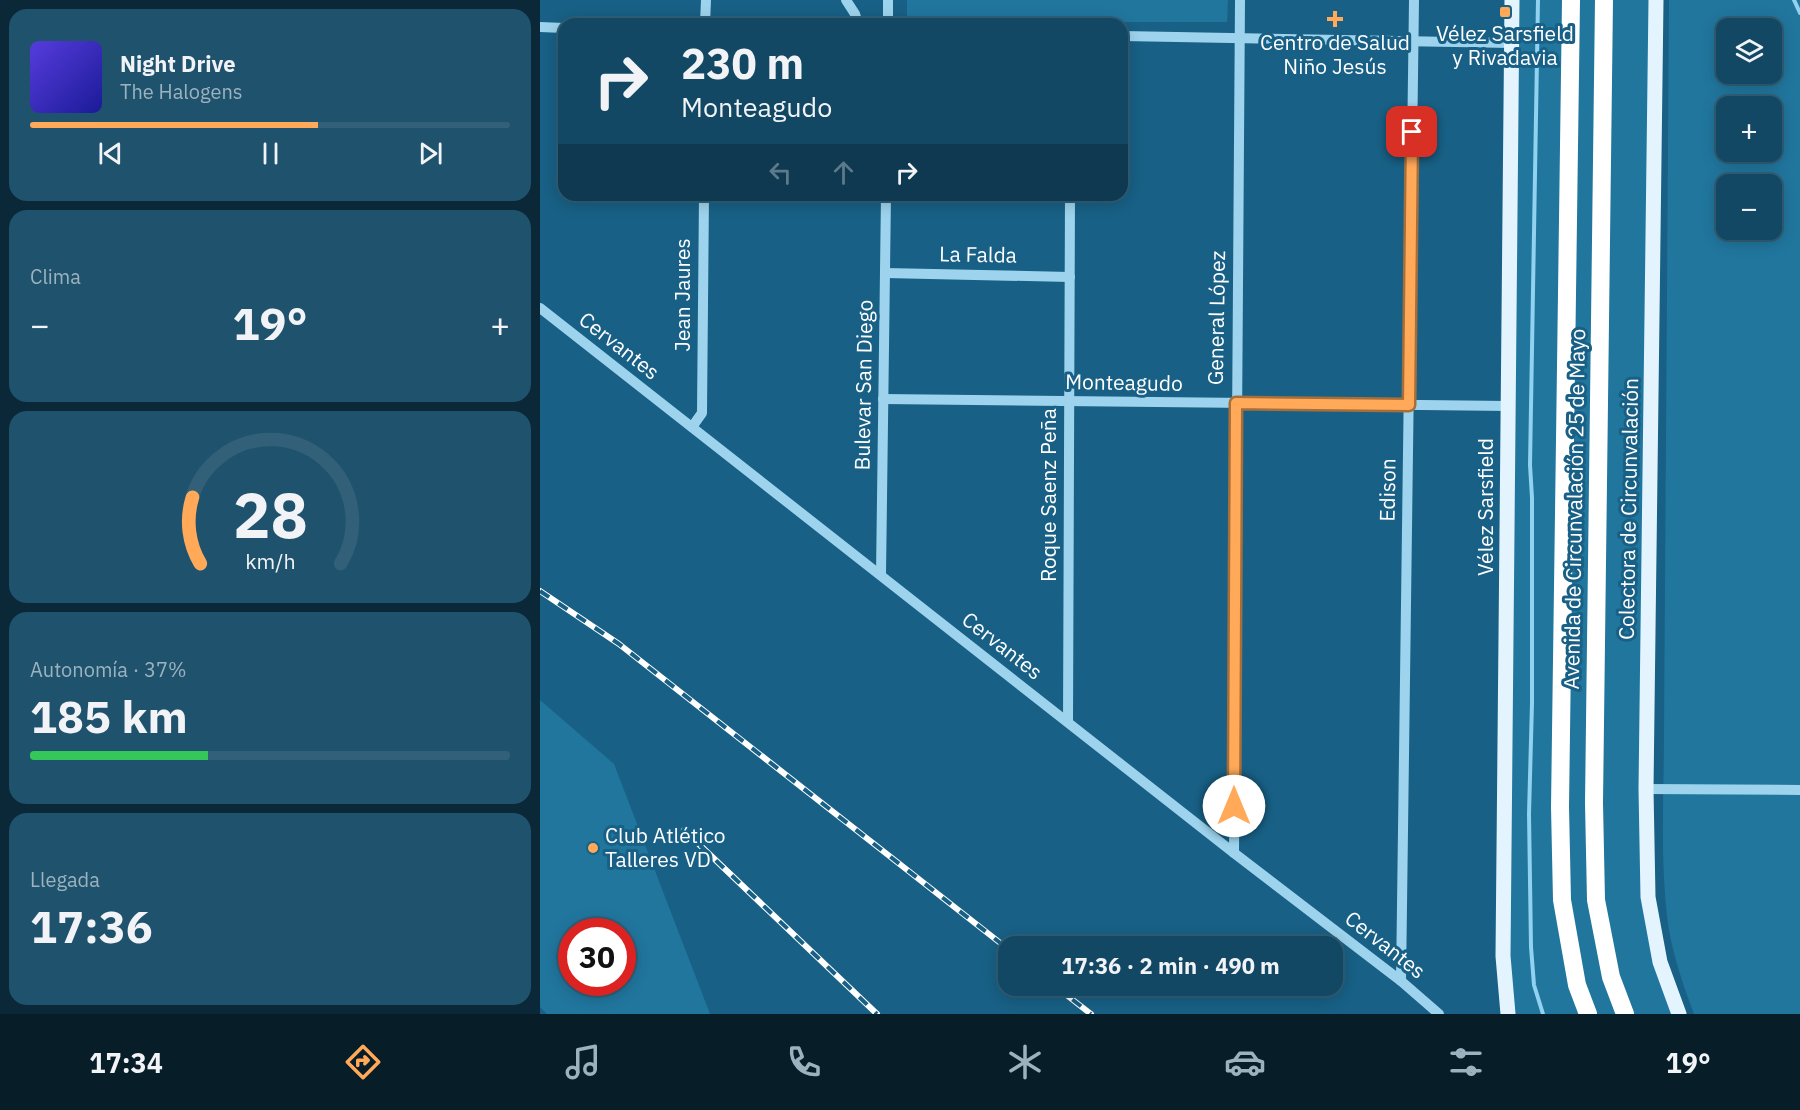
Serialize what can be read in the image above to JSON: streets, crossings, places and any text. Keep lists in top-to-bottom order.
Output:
{
  "streets": {
    "highway": ["Avenida de Circunvalación 25 de Mayo"],
    "main road": ["Vélez Sarsfield", "Colectora de Circunvalación"],
    "street": [
      "La Falda",
      "Jean Jaures",
      "General López",
      "Cervantes",
      "Monteagudo",
      "Bulevar San Diego",
      "Edison",
      "Roque Saenz Peña"
    ]
  },
  "crossings": [
    ["La Falda", "Bulevar San Diego"],
    ["La Falda", "Roque Saenz Peña"],
    ["Jean Jaures", "Cervantes"],
    ["General López", "Cervantes"],
    ["General López", "Monteagudo"],
    ["Cervantes", "Bulevar San Diego"],
    ["Cervantes", "Edison"],
    ["Cervantes", "Roque Saenz Peña"],
    ["Monteagudo", "Bulevar San Diego"],
    ["Monteagudo", "Edison"],
    ["Monteagudo", "Roque Saenz Peña"],
    ["Monteagudo", "Vélez Sarsfield"]
  ],
  "places": {
    "transit": ["Vélez Sarsfield y Rivadavia"],
    "health": ["Centro de Salud Niño Jesús"],
    "other": ["Club Atlético Talleres VD"]
  },
  "page": {
    "map_buttons": ["+", "−"],
    "turn": ["230 m", "Monteagudo"],
    "song": ["Night Drive", "The Halogens"],
    "tile": [
      "Clima",
      ["Autonomía · 37%", "185 km"],
      ["Llegada", "17:36"]
    ],
    "heat": ["−", "19°", "+"],
    "limit": "30",
    "trip": "17:36 · 2 min · 490 m",
    "tabs": ["17:34", "19°"],
    "gauge": ["28", "km/h"]
  }
}
